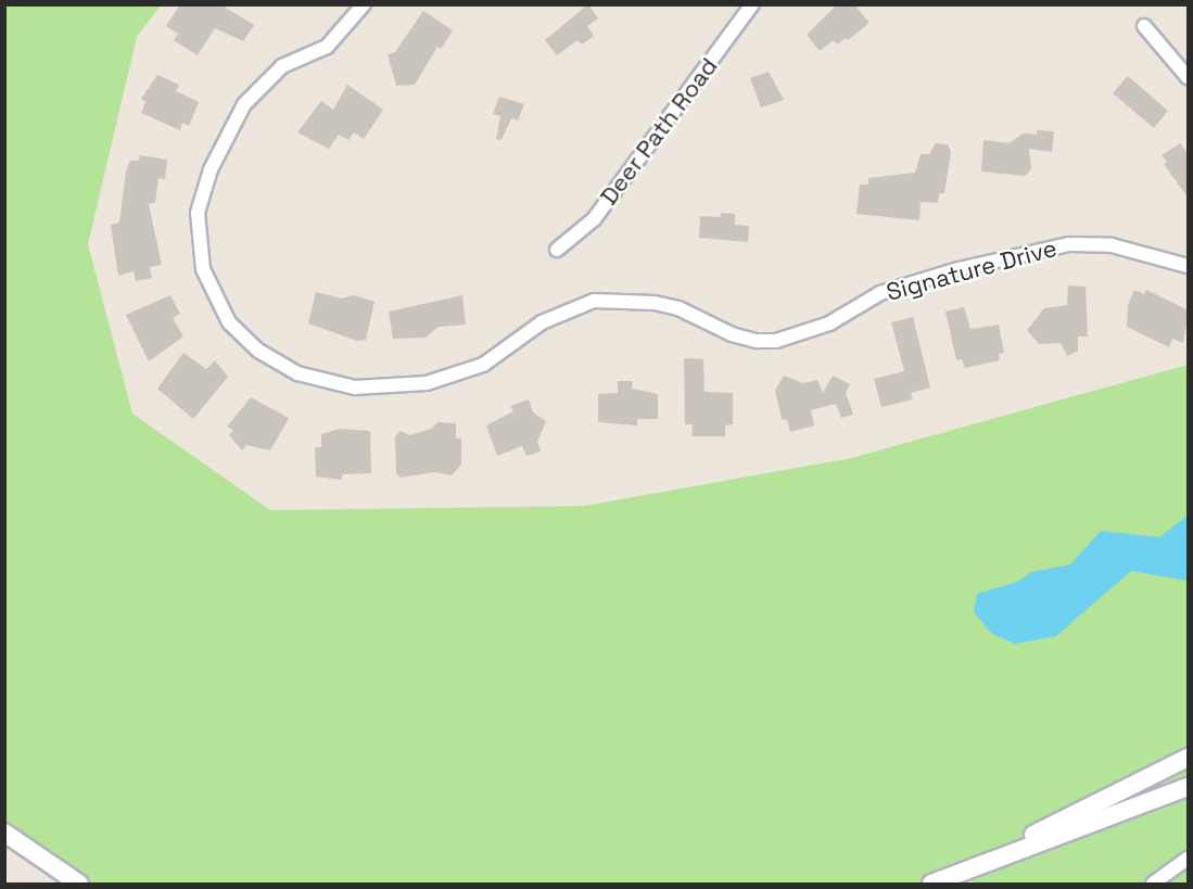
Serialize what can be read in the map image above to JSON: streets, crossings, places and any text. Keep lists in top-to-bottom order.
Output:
{
  "streets": {
    "street": ["Deer Path Road", "Signature Drive"]
  }
}
